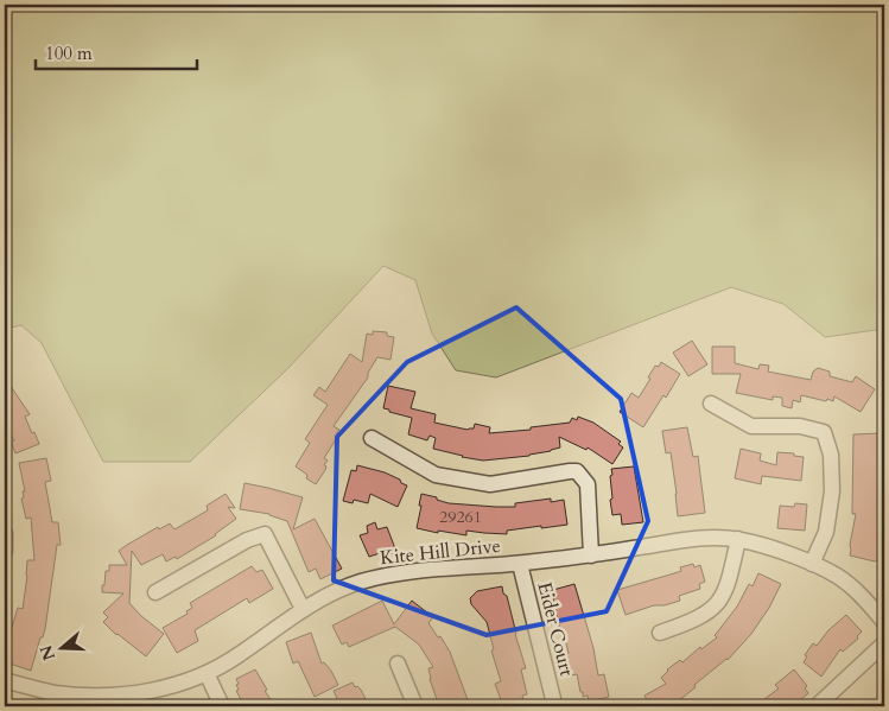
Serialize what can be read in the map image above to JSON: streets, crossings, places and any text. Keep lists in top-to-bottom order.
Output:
{
  "streets": {
    "street": ["Kite Hill Drive", "Eider Court"]
  },
  "crossings": [
    ["Kite Hill Drive", "Eider Court"]
  ],
  "house_numbers": ["29261"],
  "scale_bar": "100 m",
  "north": "left"
}
